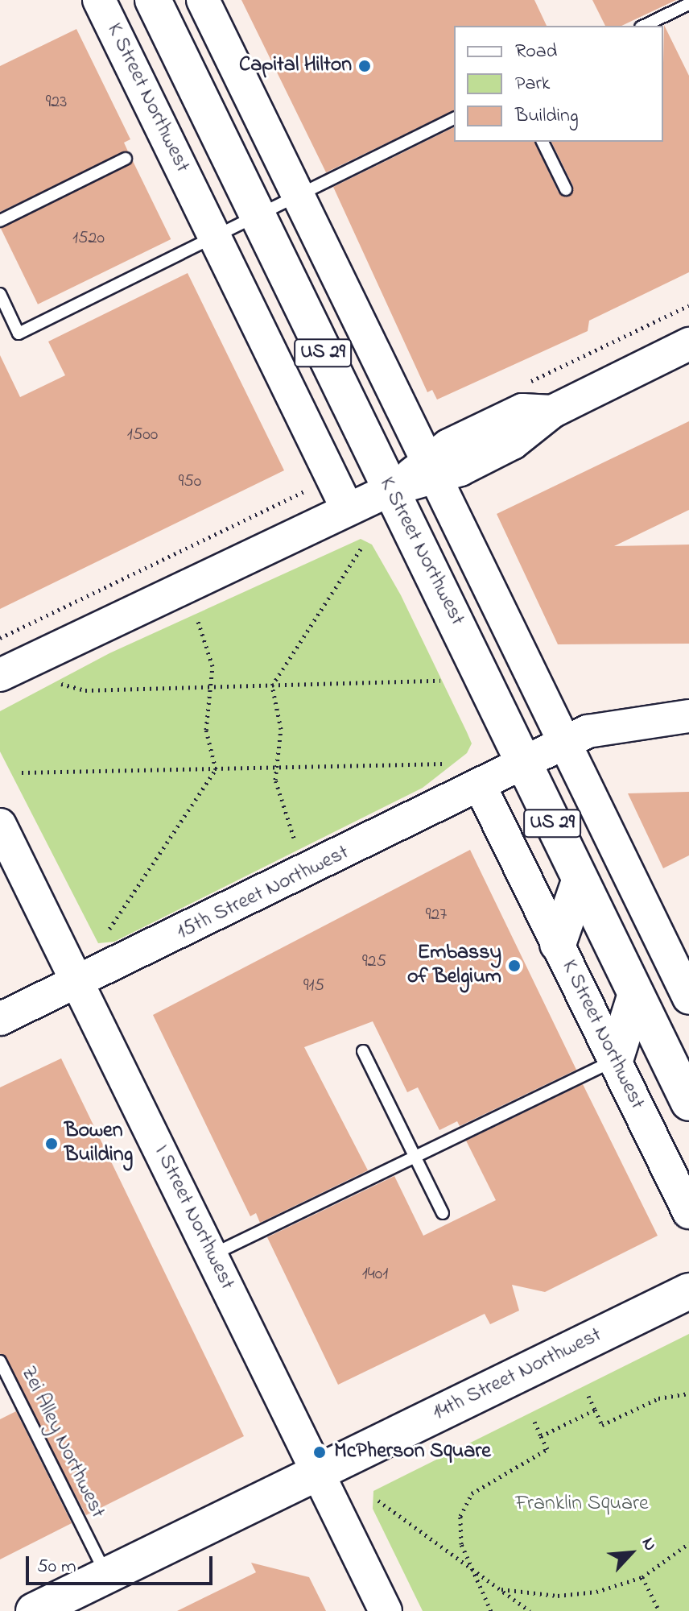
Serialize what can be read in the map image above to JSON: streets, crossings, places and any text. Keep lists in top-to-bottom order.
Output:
{
  "streets": {
    "main road": ["K Street Northwest", "US 29", "14th Street Northwest"],
    "street": ["15th Street Northwest", "I Street Northwest"],
    "lane": ["Zei Alley Northwest"]
  },
  "crossings": [
    ["K Street Northwest", "15th Street Northwest"],
    ["15th Street Northwest", "I Street Northwest"],
    ["I Street Northwest", "14th Street Northwest"],
    ["14th Street Northwest", "Zei Alley Northwest"]
  ],
  "parks": ["Franklin Square"],
  "places": [
    "Capital Hilton",
    "Embassy of Belgium",
    "Bowen Building",
    "McPherson Square"
  ],
  "house_numbers": [
    "923",
    "1520",
    "1500",
    "950",
    "927",
    "925",
    "915",
    "1401"
  ],
  "legend": ["Road", "Park", "Building"],
  "scale_bar": "50 m",
  "north": "top right"
}
